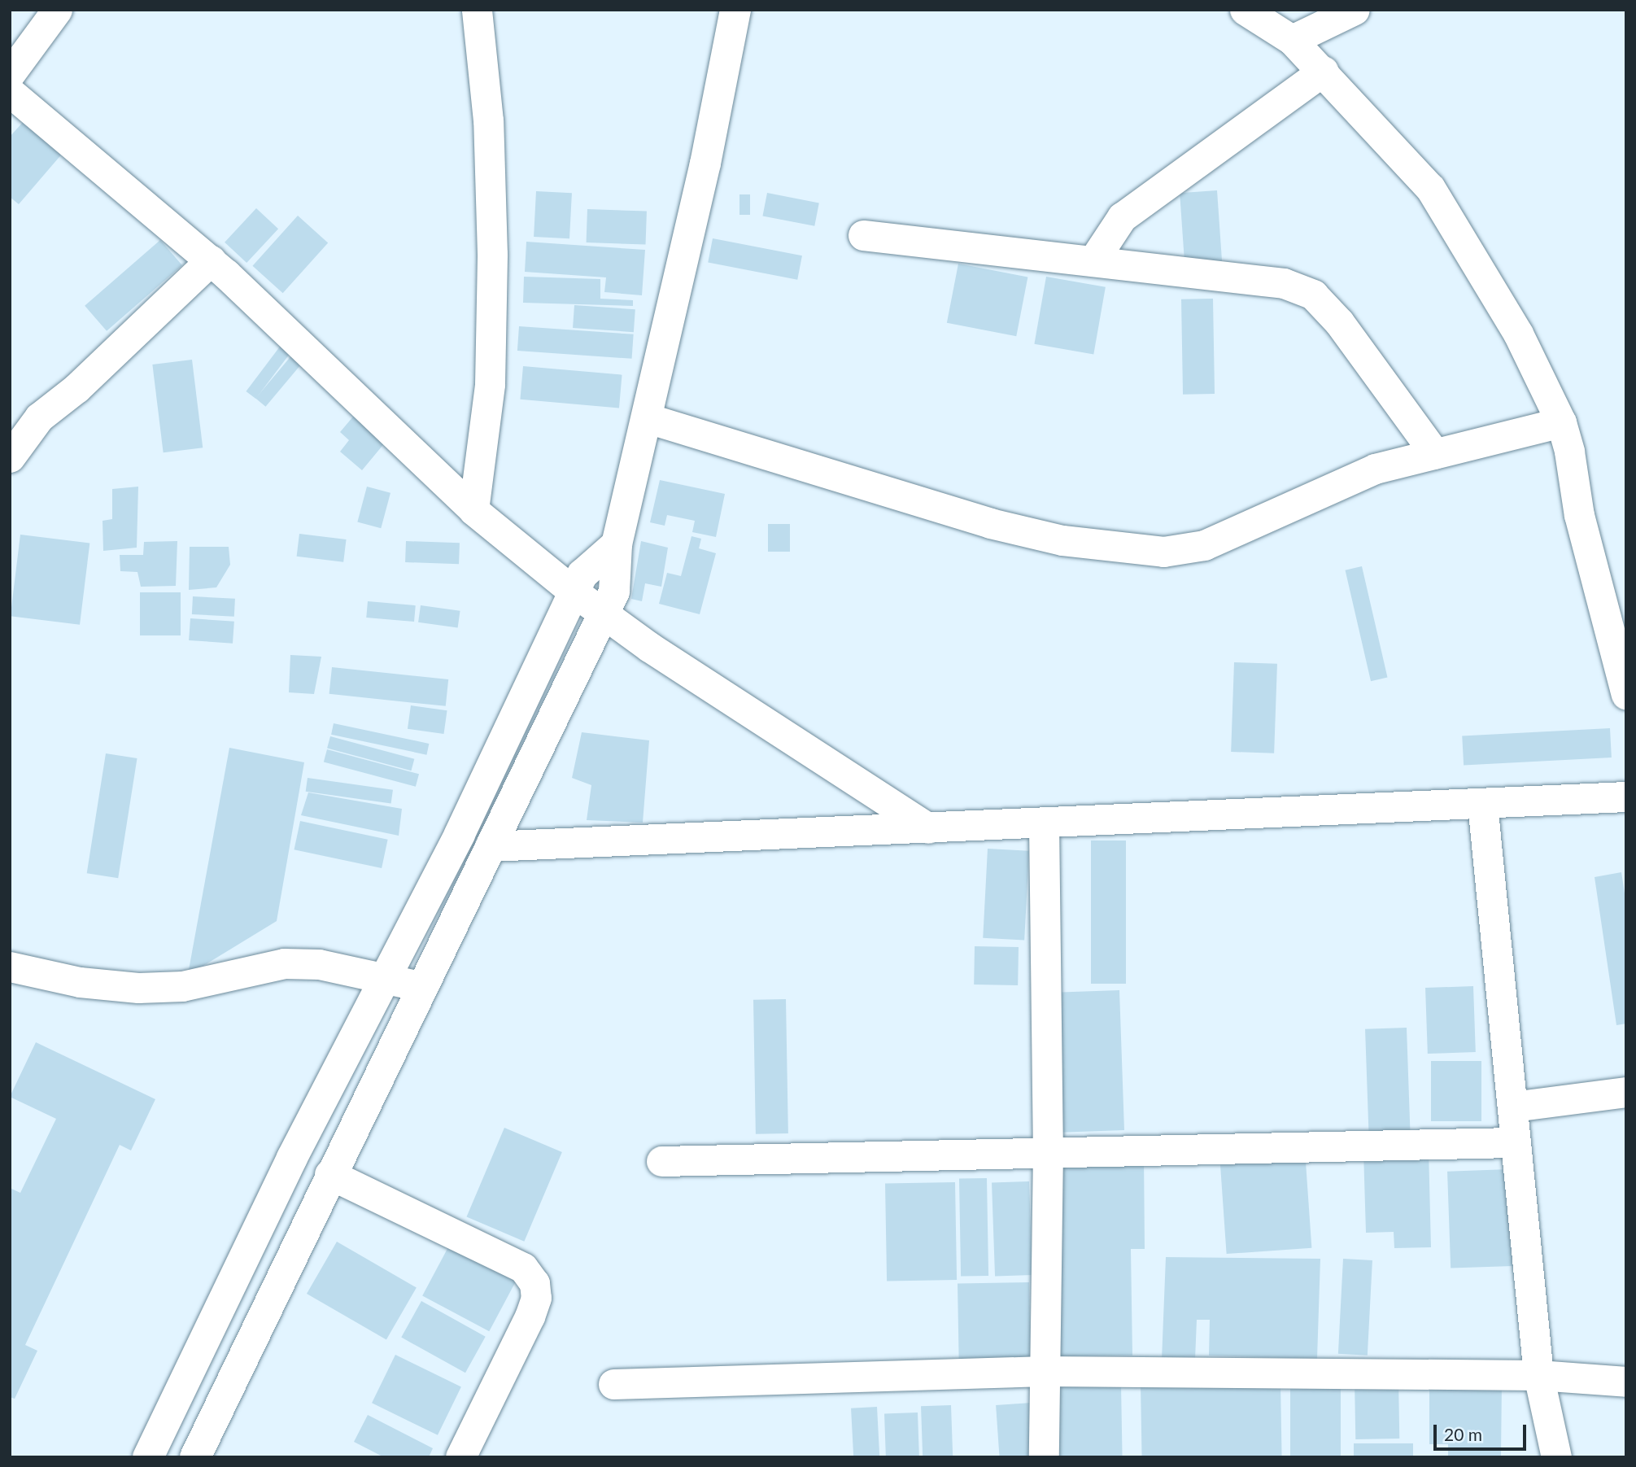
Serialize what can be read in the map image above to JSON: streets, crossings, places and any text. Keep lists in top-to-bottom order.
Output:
{
  "scale_bar": "20 m"
}
